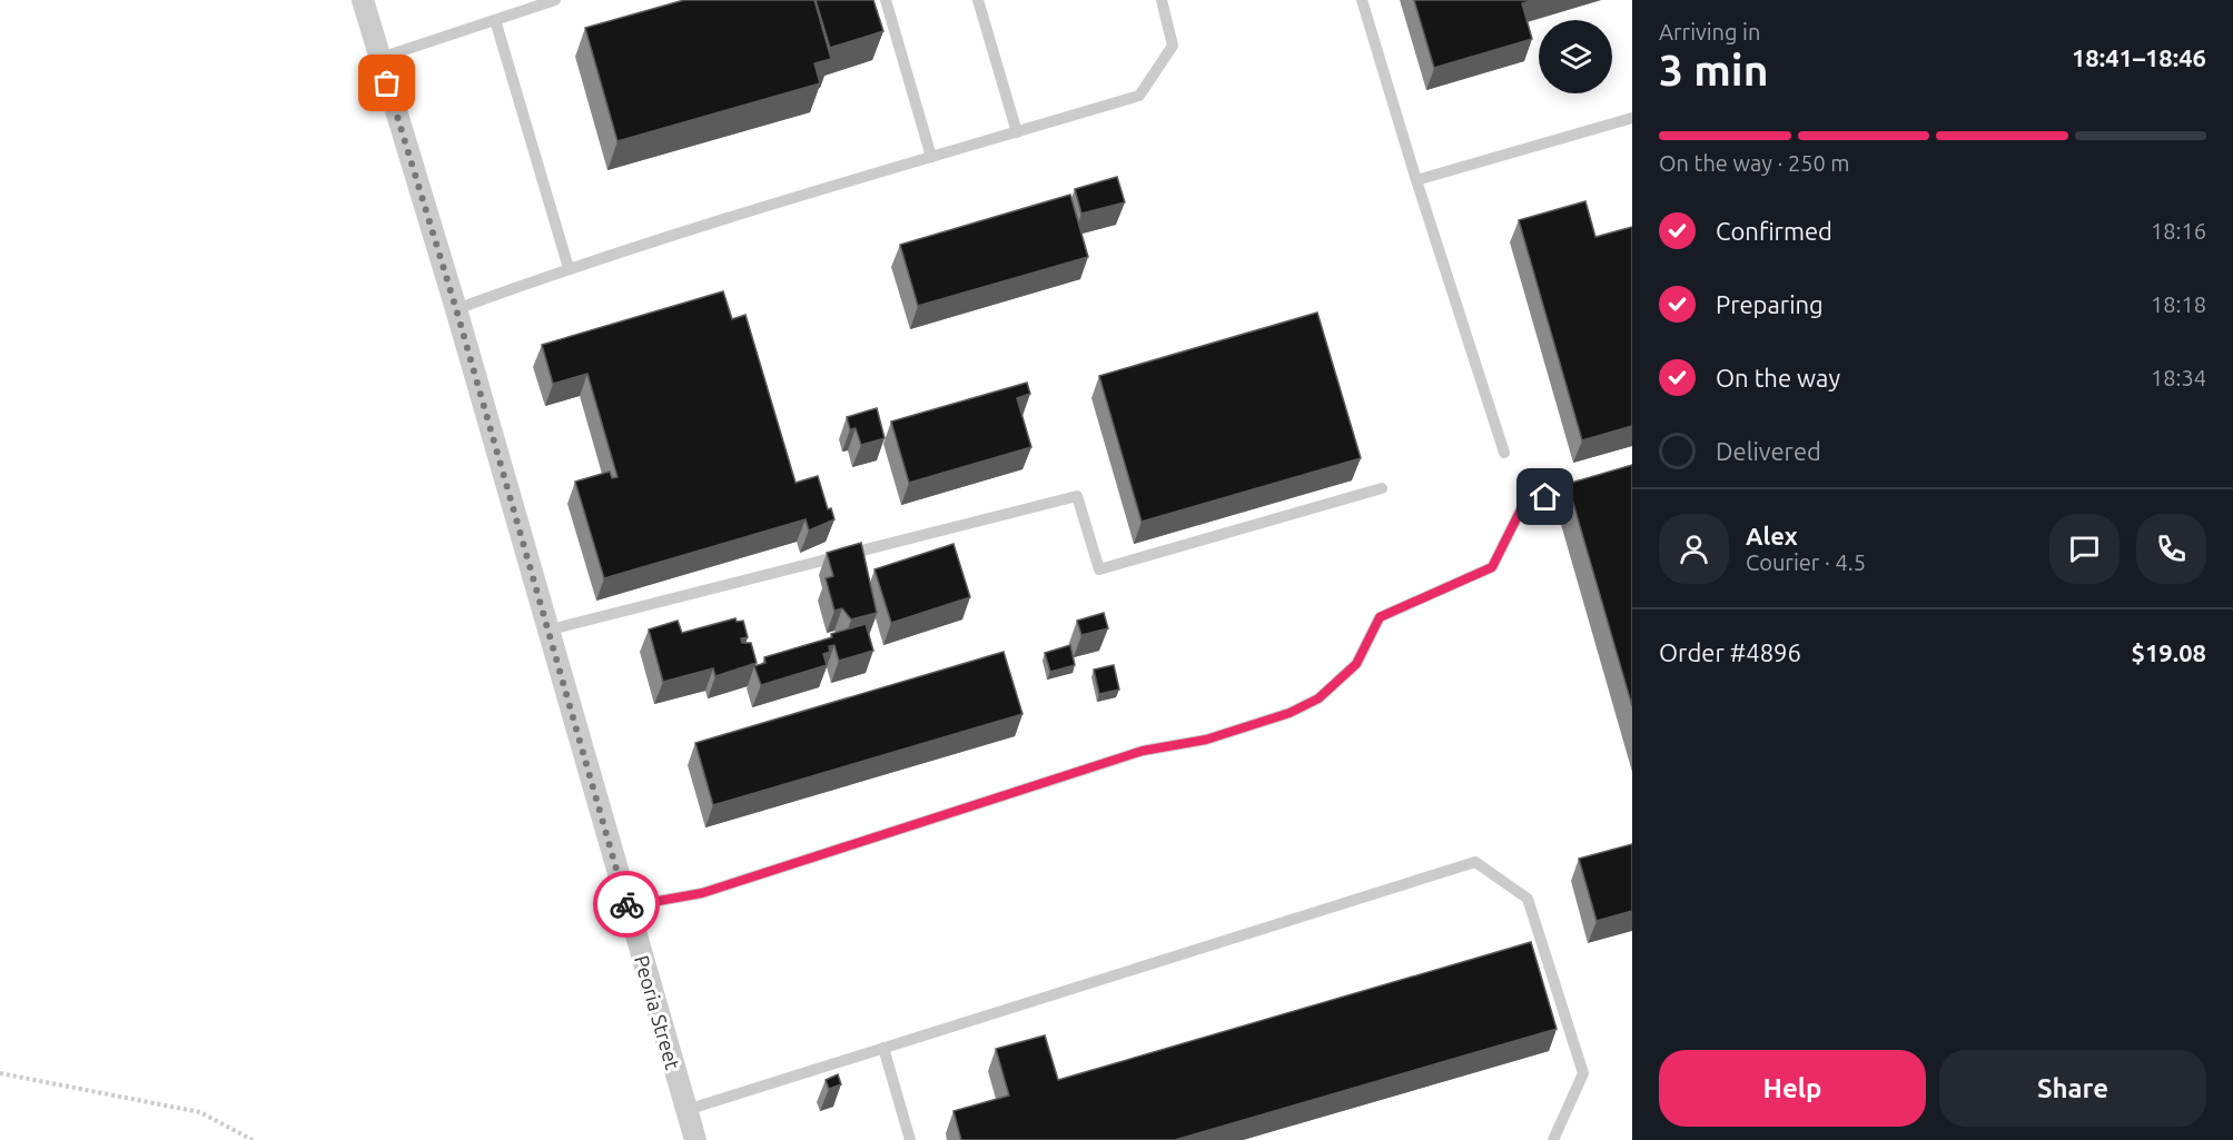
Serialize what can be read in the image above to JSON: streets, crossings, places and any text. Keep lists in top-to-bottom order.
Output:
{
  "streets": {
    "street": ["Peoria Street"]
  },
  "page": {
    "heading": ["3 min", "Arriving in", "18:41–18:46"],
    "panel": [
      "Alex",
      "Courier · 4.5",
      "Order #4896",
      "$19.08"
    ],
    "bar": "On the way · 250 m",
    "list": [
      ["Confirmed", "18:16"],
      ["Preparing", "18:18"],
      ["On the way", "18:34"],
      "Delivered"
    ],
    "buttons": ["Help", "Share"]
  }
}
